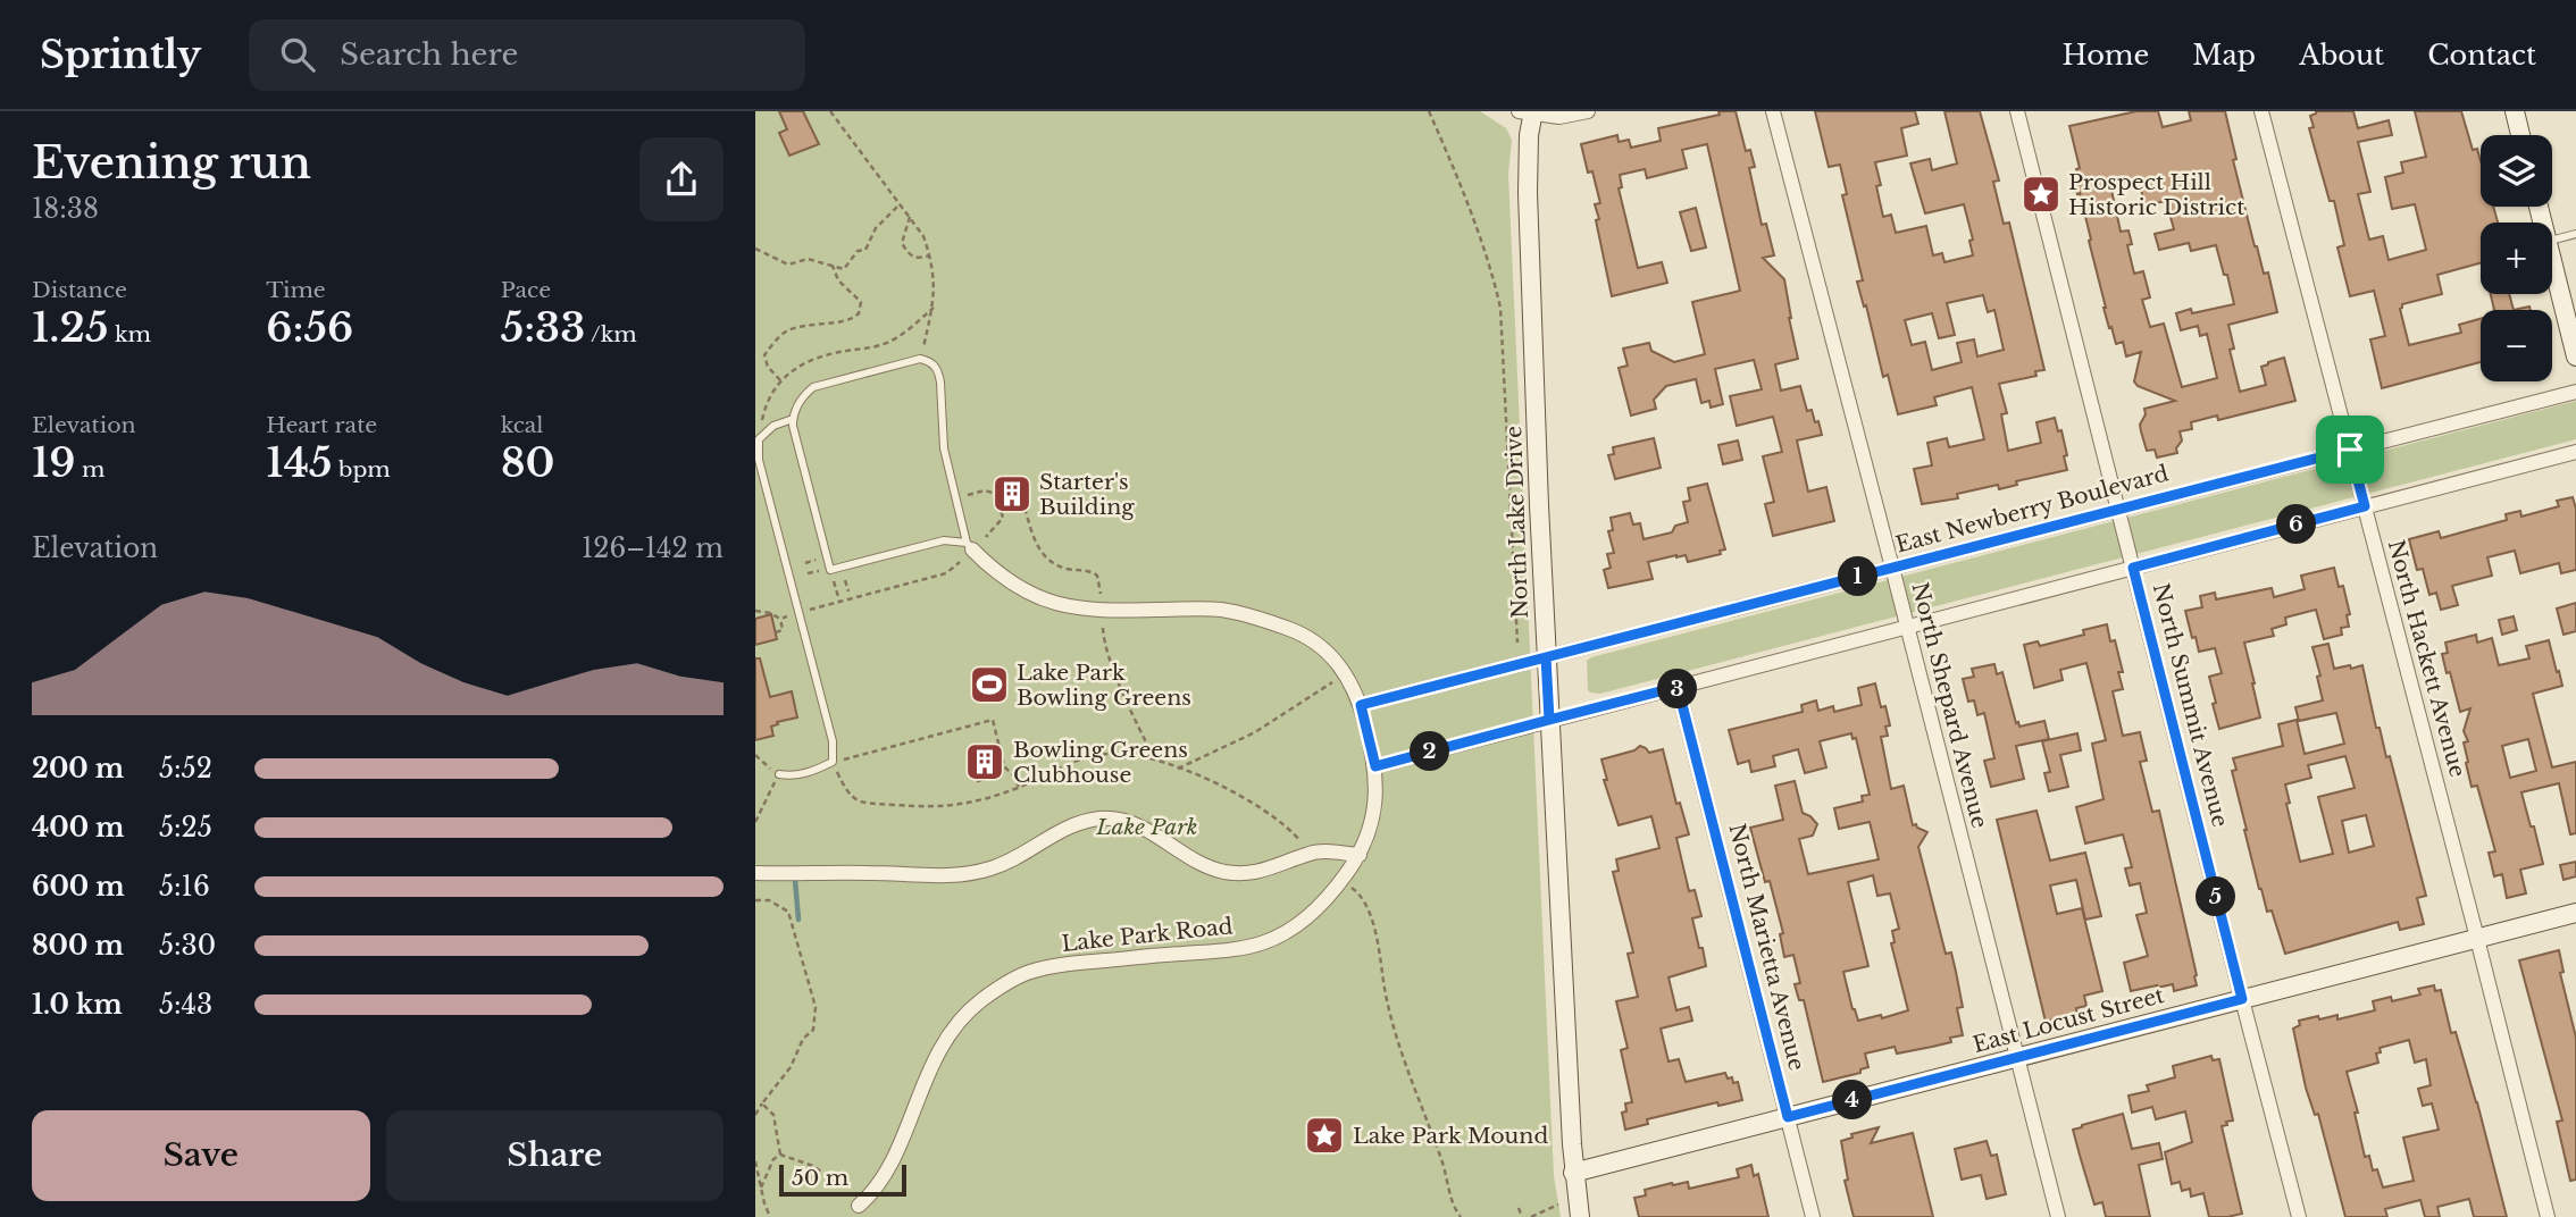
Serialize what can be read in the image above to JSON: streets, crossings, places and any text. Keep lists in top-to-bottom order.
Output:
{
  "streets": {
    "main road": ["North Lake Drive", "East Locust Street"],
    "street": [
      "East Newberry Boulevard",
      "North Hackett Avenue",
      "North Shepard Avenue",
      "North Summit Avenue",
      "Lake Park Road",
      "North Marietta Avenue"
    ]
  },
  "crossings": [
    ["East Newberry Boulevard", "North Lake Drive"],
    ["East Newberry Boulevard", "North Hackett Avenue"],
    ["East Newberry Boulevard", "North Shepard Avenue"],
    ["East Newberry Boulevard", "North Summit Avenue"],
    ["East Newberry Boulevard", "Lake Park Road"],
    ["North Lake Drive", "East Locust Street"],
    ["North Hackett Avenue", "East Locust Street"],
    ["North Shepard Avenue", "East Locust Street"],
    ["North Summit Avenue", "East Locust Street"],
    ["North Marietta Avenue", "East Locust Street"]
  ],
  "parks": ["Lake Park"],
  "places": {
    "place": ["Prospect Hill Historic District", "Lake Park Mound"],
    "building": ["Starter's Building", "Bowling Greens Clubhouse"],
    "sports": ["Lake Park Bowling Greens"]
  },
  "scale_bar": "50 m",
  "page": {
    "header": "Sprintly",
    "search": "Search here",
    "nav": [
      "Home",
      "Map",
      "About",
      "Contact"
    ],
    "heading": ["Evening run", "18:38"],
    "map_buttons": ["+", "−"],
    "stats": [
      ["Distance", "1.25 km"],
      ["Time", "6:56"],
      ["Pace", "5:33 /km"],
      ["Elevation", "19 m"],
      ["Heart rate", "145 bpm"],
      ["kcal", "80"]
    ],
    "pins": [
      "6",
      "1",
      "3",
      "2",
      "5",
      "4"
    ],
    "chart": ["Elevation", "126–142 m"],
    "list": [
      {
        "name": "200 m",
        "note": "5:52"
      },
      {
        "name": "400 m",
        "note": "5:25"
      },
      {
        "name": "600 m",
        "note": "5:16"
      },
      {
        "name": "800 m",
        "note": "5:30"
      },
      {
        "name": "1.0 km",
        "note": "5:43"
      }
    ],
    "buttons": ["Save", "Share"],
    "scale": "50 m"
  }
}
